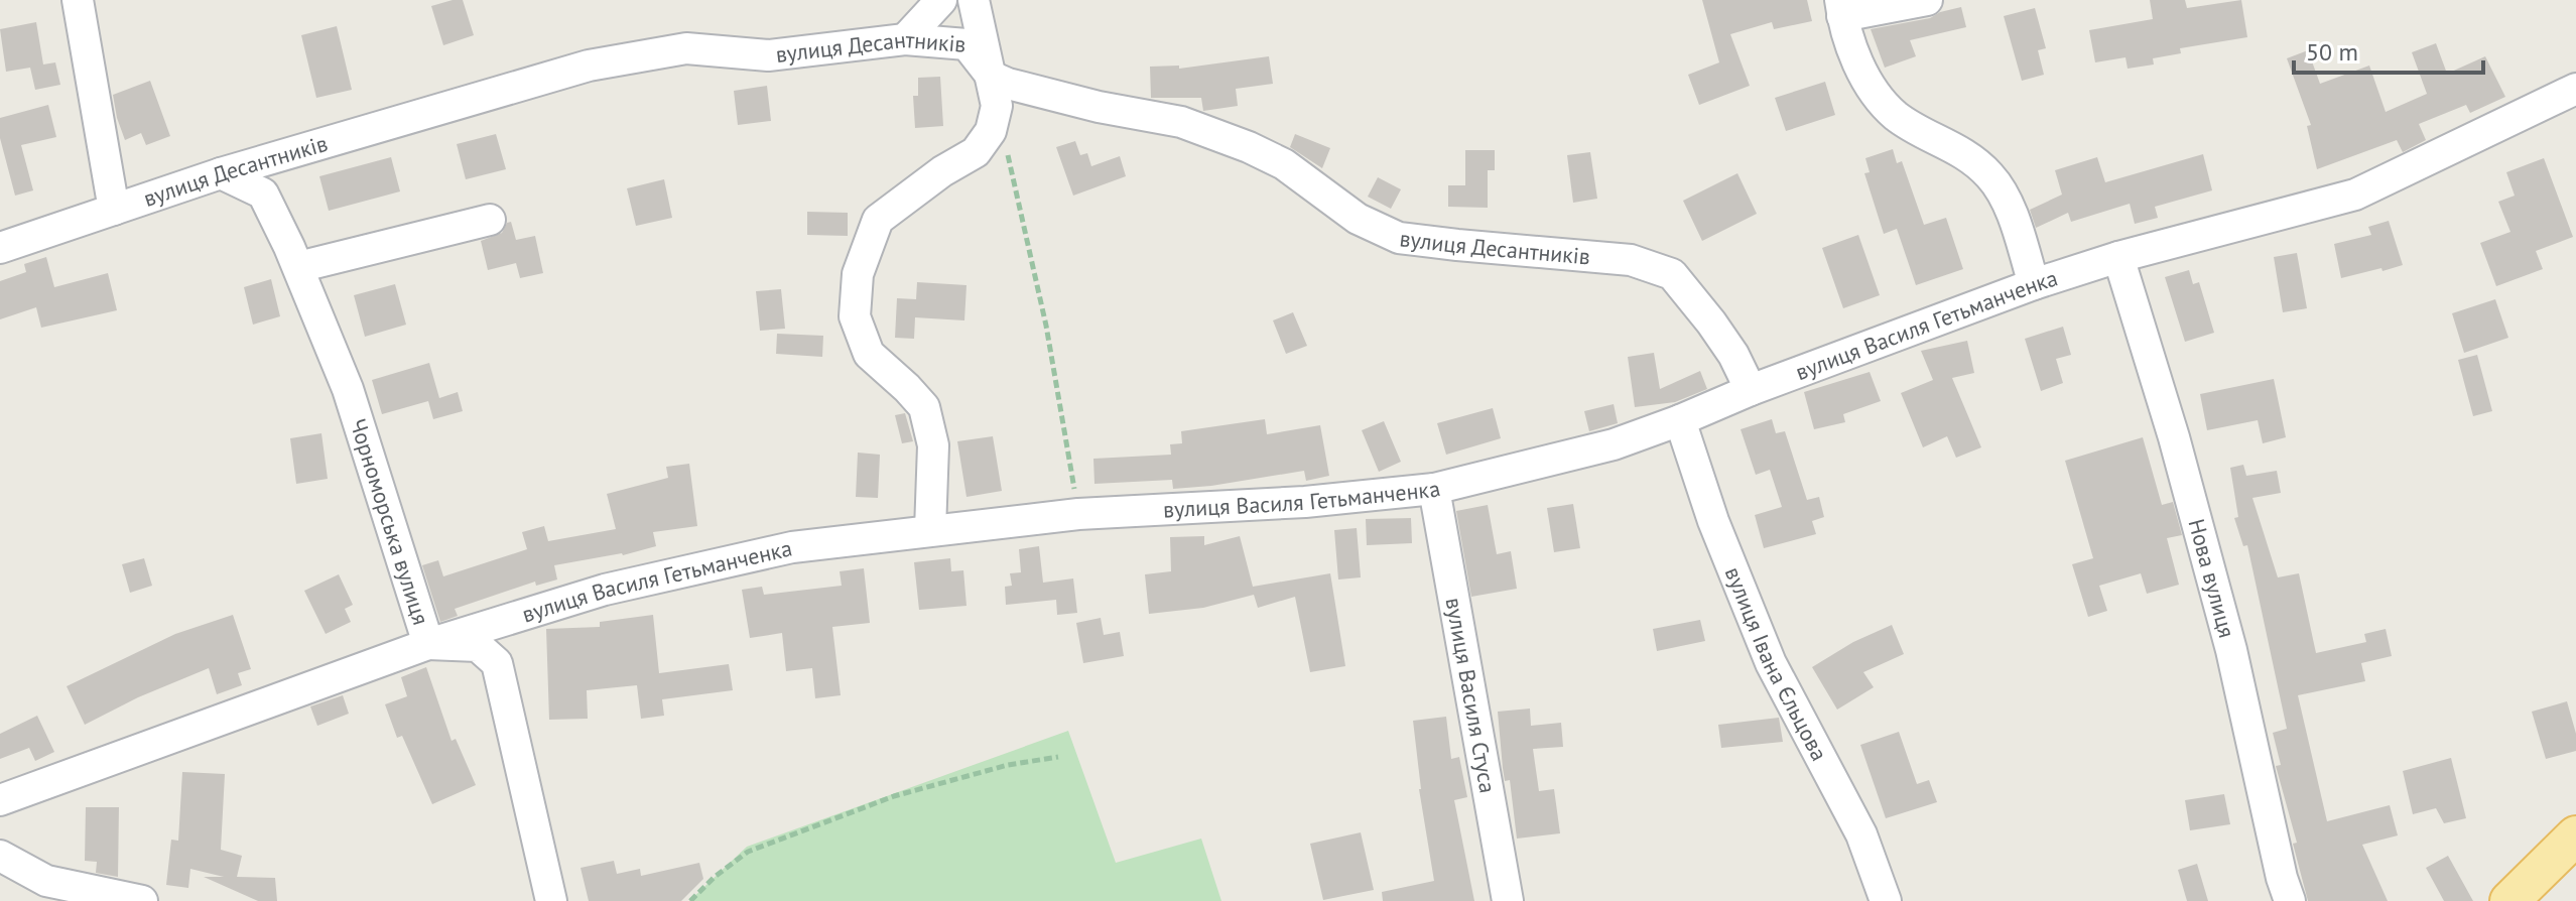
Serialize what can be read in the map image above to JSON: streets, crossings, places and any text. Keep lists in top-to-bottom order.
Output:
{
  "streets": {
    "street": [
      "вулиця Десантників",
      "вулиця Василя Гетьманченка",
      "Чорноморська вулиця",
      "Нова вулиця",
      "вулиця Івана Єльцова",
      "вулиця Василя Стуса"
    ]
  },
  "crossings": [
    ["вулиця Десантників", "вулиця Василя Гетьманченка"],
    ["вулиця Десантників", "Чорноморська вулиця"],
    ["вулиця Василя Гетьманченка", "Чорноморська вулиця"],
    ["вулиця Василя Гетьманченка", "Нова вулиця"],
    ["вулиця Василя Гетьманченка", "вулиця Івана Єльцова"],
    ["вулиця Василя Гетьманченка", "вулиця Василя Стуса"]
  ],
  "scale_bar": "50 m"
}
